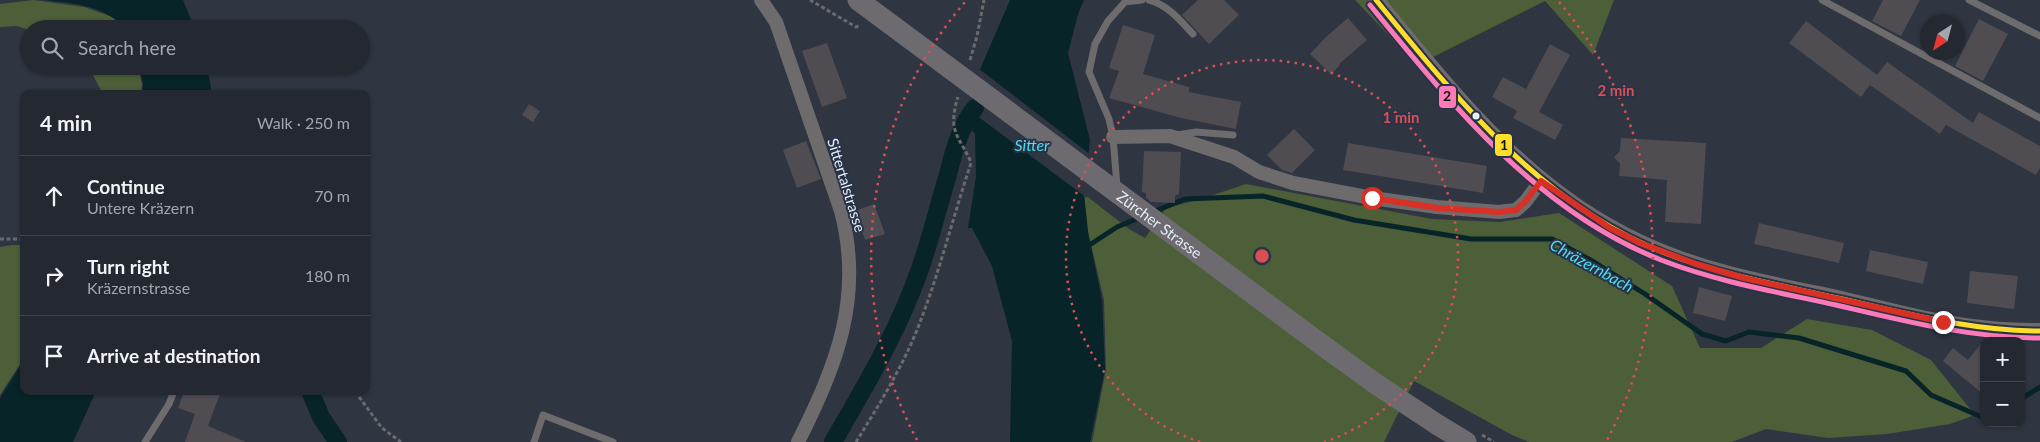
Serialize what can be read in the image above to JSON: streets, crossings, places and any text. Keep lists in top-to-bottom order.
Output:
{
  "streets": {
    "main road": ["Zürcher Strasse"],
    "street": ["Sittertalstrasse"]
  },
  "water": ["Sitter", "Chräzernbach"],
  "lines": ["transit line 1", "transit line 2"],
  "north": "bottom left",
  "page": {
    "search": "Search here",
    "heading": ["4 min", "Walk · 250 m"],
    "list": [
      ["Continue", "Untere Kräzern", "70 m"],
      ["Turn right", "Kräzernstrasse", "180 m"],
      "Arrive at destination"
    ],
    "map_buttons": ["+", "−"]
  },
  "rings": ["2 min", "1 min"]
}
